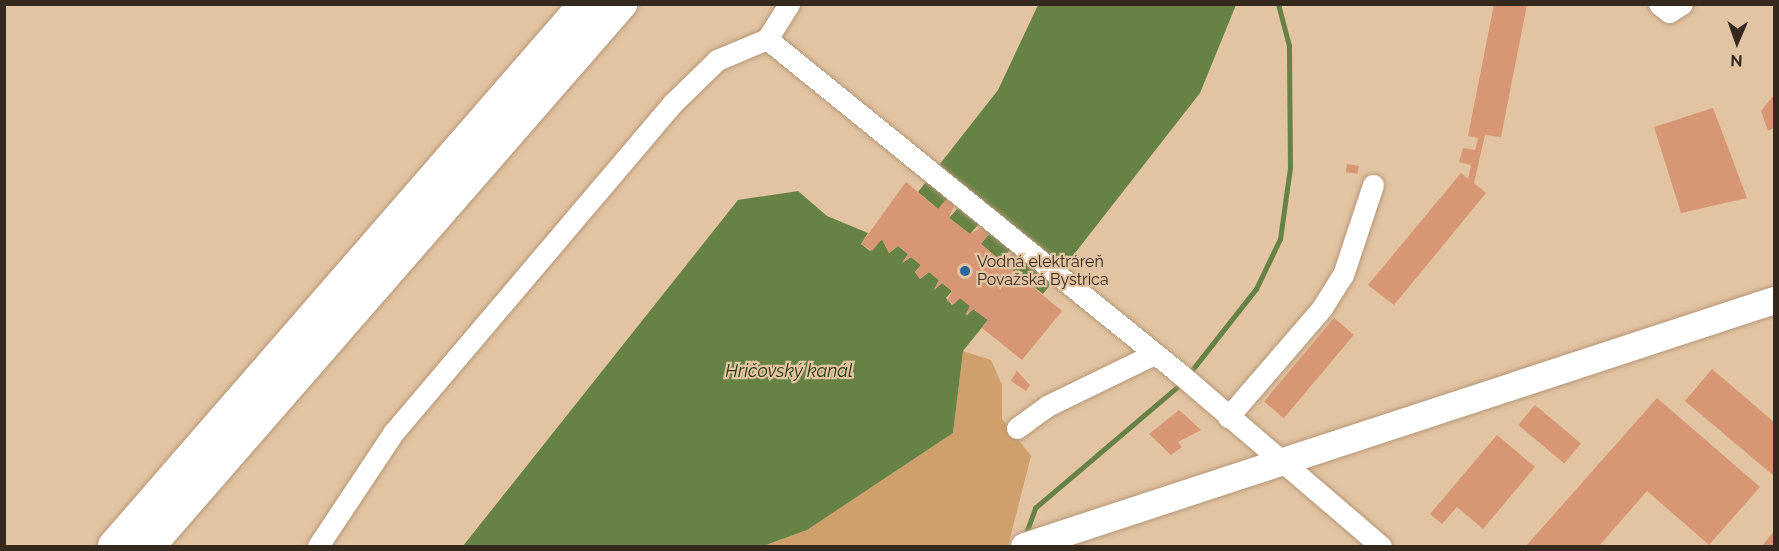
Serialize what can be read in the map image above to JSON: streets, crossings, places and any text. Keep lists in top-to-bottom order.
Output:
{
  "water": ["Hričovský kanál"],
  "places": ["Vodná elektráreň Považská Bystrica"],
  "north": "bottom"
}
